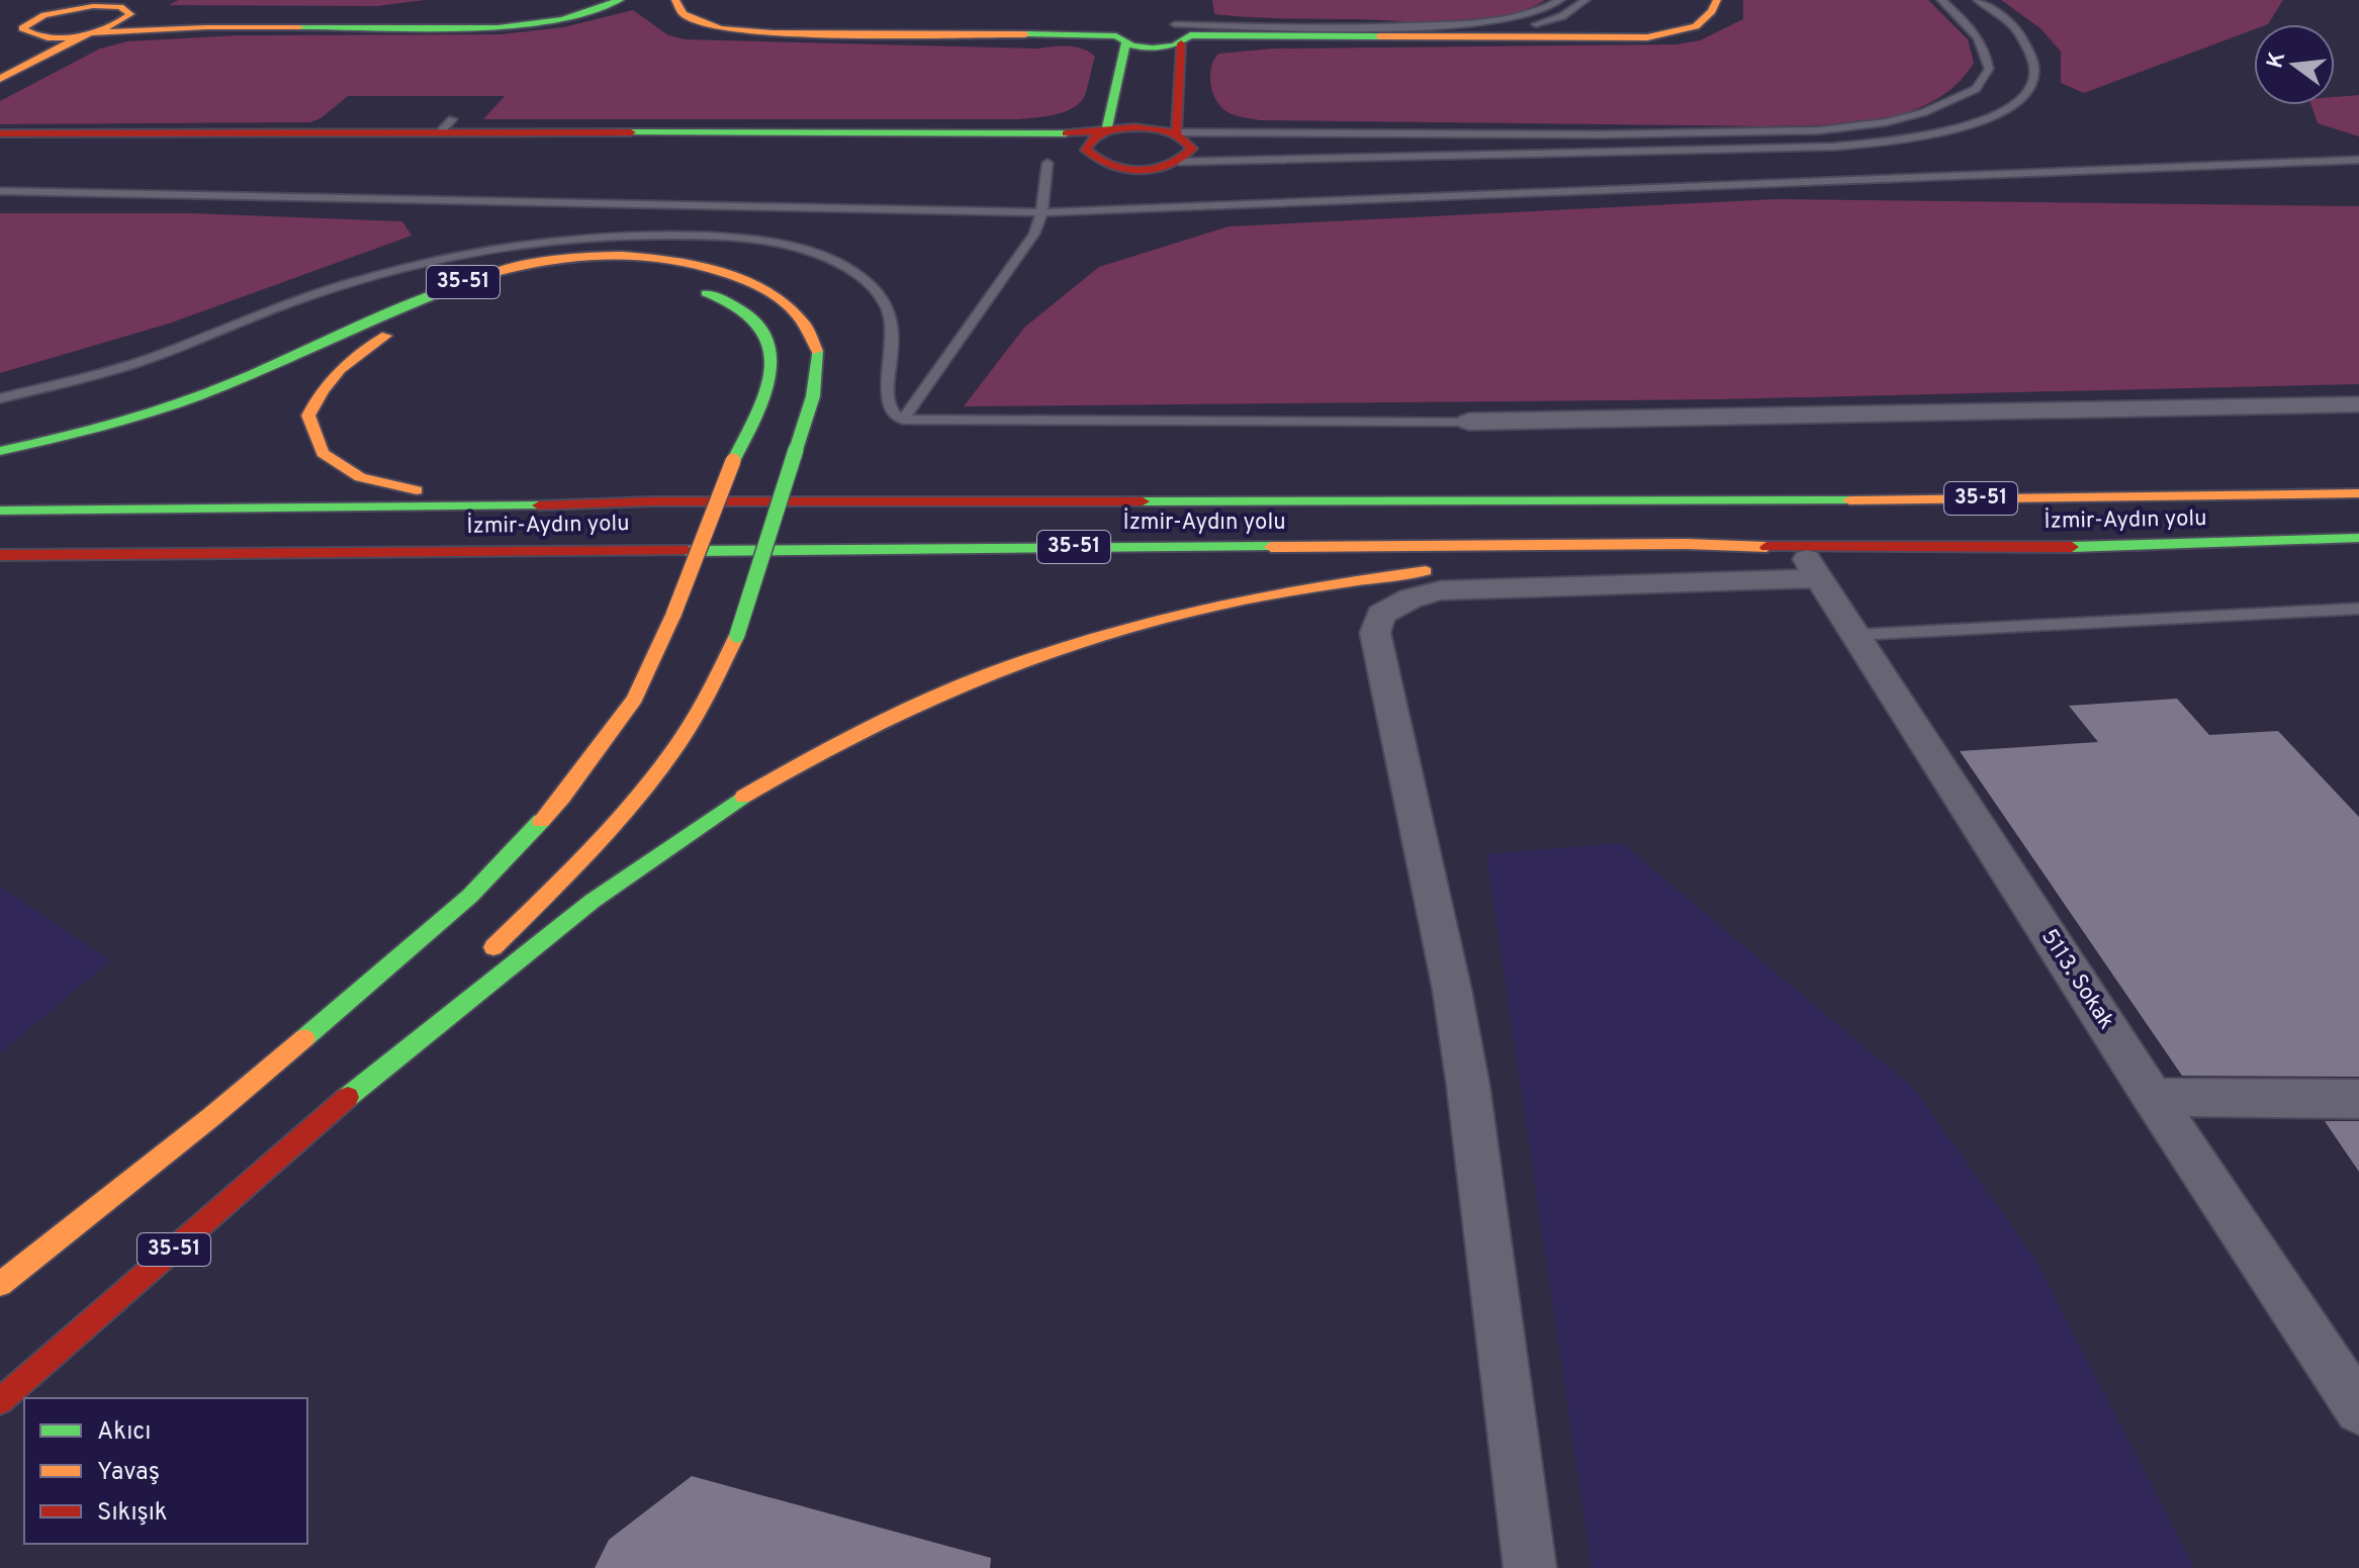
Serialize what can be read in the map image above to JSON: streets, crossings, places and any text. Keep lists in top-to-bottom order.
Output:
{
  "streets": {
    "main road": ["35-51", "İzmir-Aydın yolu"],
    "street": ["5113. Sokak"]
  },
  "crossings": [
    ["İzmir-Aydın yolu", "5113. Sokak"]
  ],
  "legend": ["Akıcı", "Yavaş", "Sıkışık"],
  "north": "left"
}
